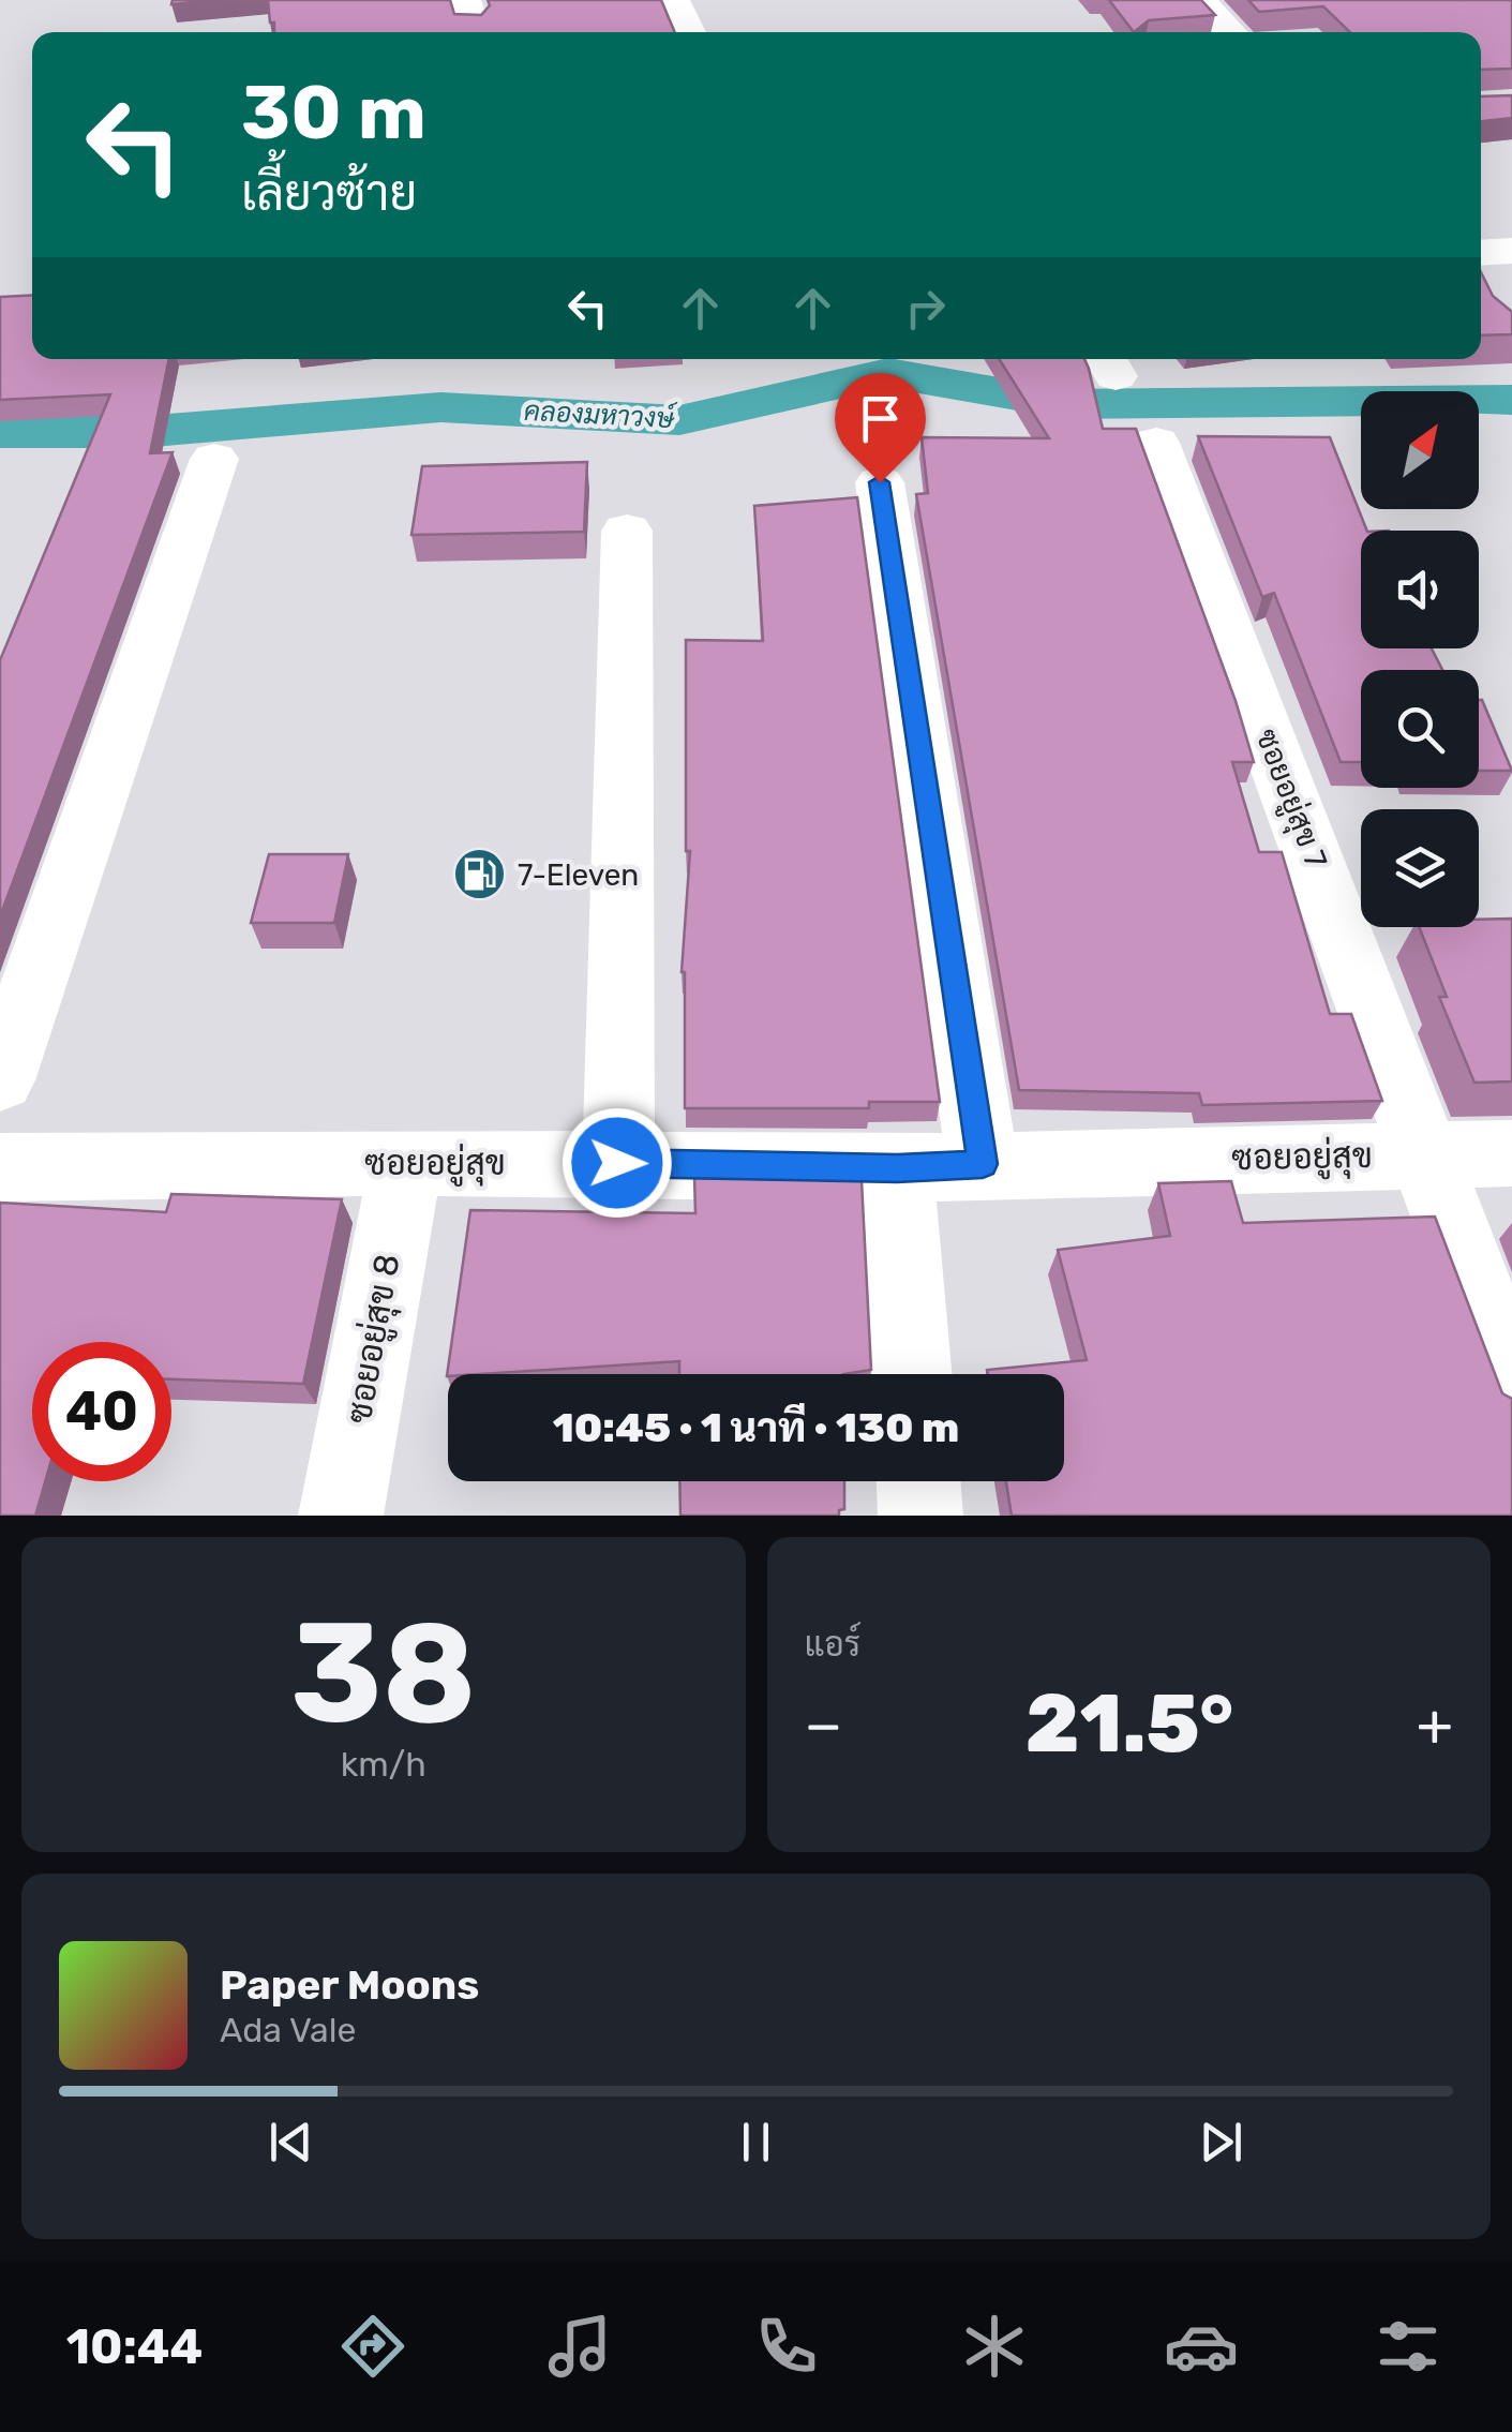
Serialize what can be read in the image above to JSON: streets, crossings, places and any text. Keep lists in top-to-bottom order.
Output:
{
  "streets": {
    "street": ["ซอยอยู่สุข 7", "ซอยอยู่สุข", "ซอยอยู่สุข 8"]
  },
  "crossings": [
    ["ซอยอยู่สุข 7", "ซอยอยู่สุข"],
    ["ซอยอยู่สุข", "ซอยอยู่สุข 8"]
  ],
  "water": ["คลองมหาวงษ์"],
  "places": {
    "fuel station": ["7-Eleven"]
  },
  "north": "top right",
  "page": {
    "turn": ["30 m", "เลี้ยวซ้าย"],
    "limit": "40",
    "trip": "10:45 · 1 นาที · 130 m",
    "tile": [
      ["38", "km/h"],
      "แอร์"
    ],
    "heat": ["−", "21.5°", "+"],
    "song": ["Paper Moons", "Ada Vale"],
    "tabs": "10:44"
  }
}
